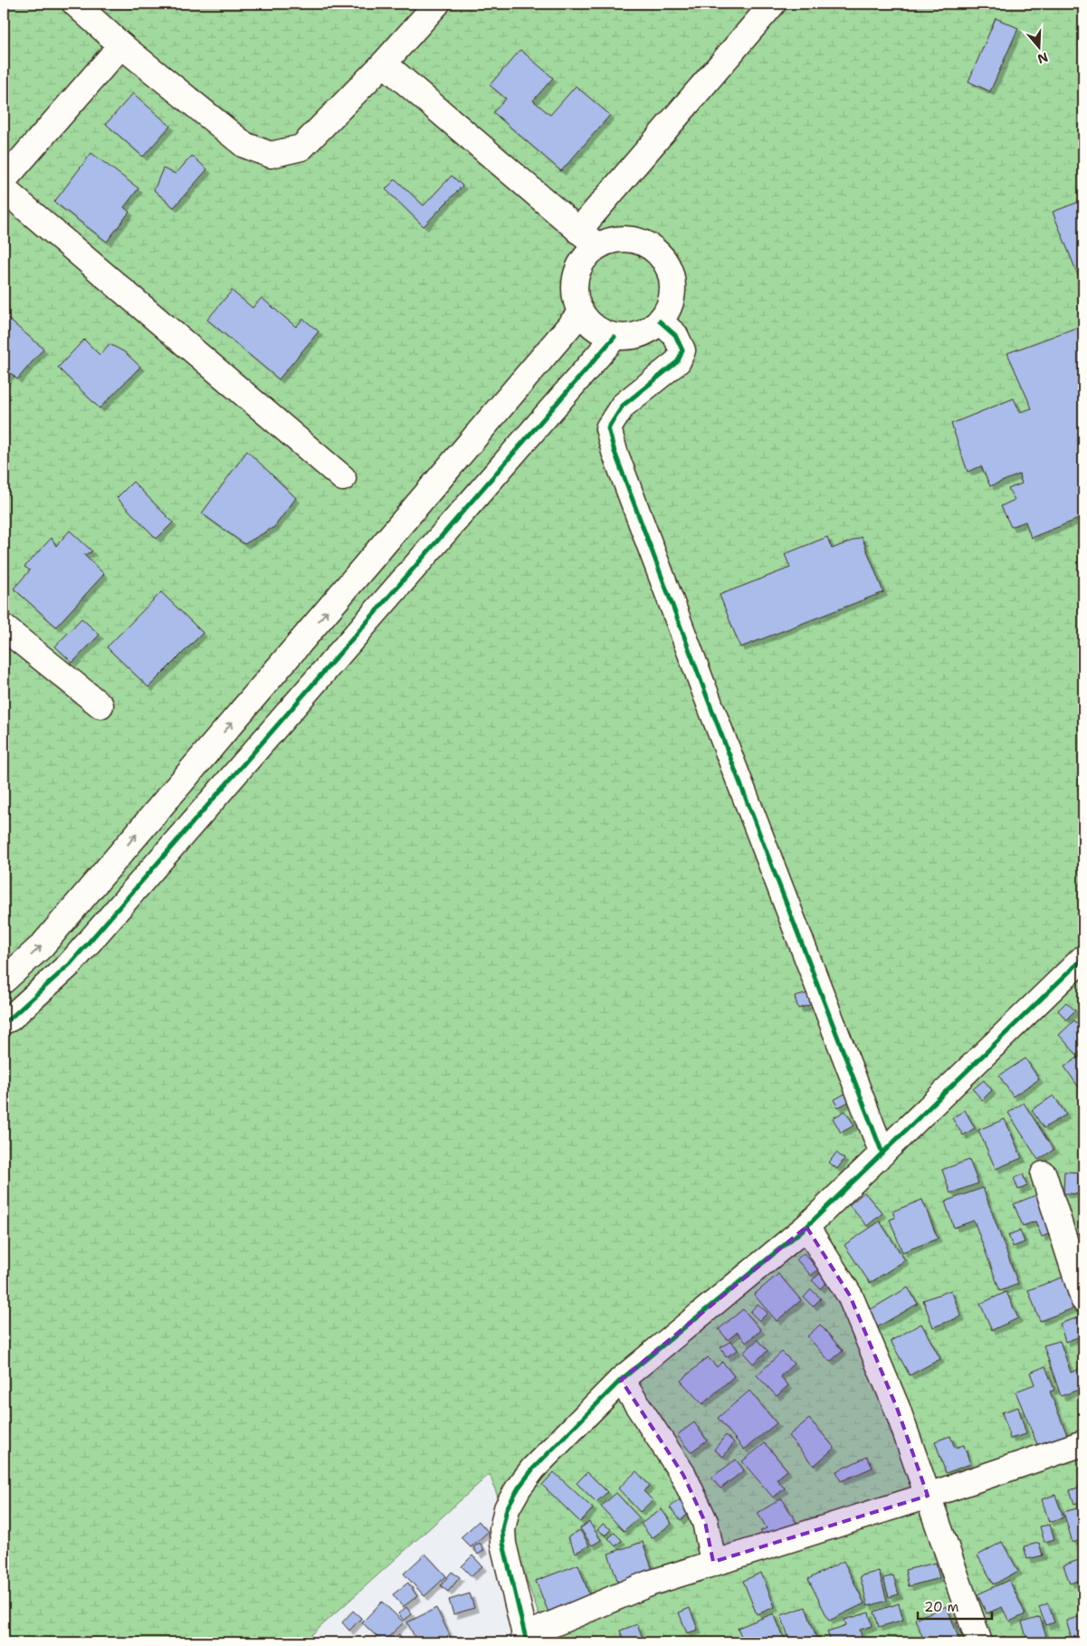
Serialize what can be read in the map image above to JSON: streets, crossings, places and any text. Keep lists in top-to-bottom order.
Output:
{
  "scale_bar": "20 m",
  "north": "bottom"
}
